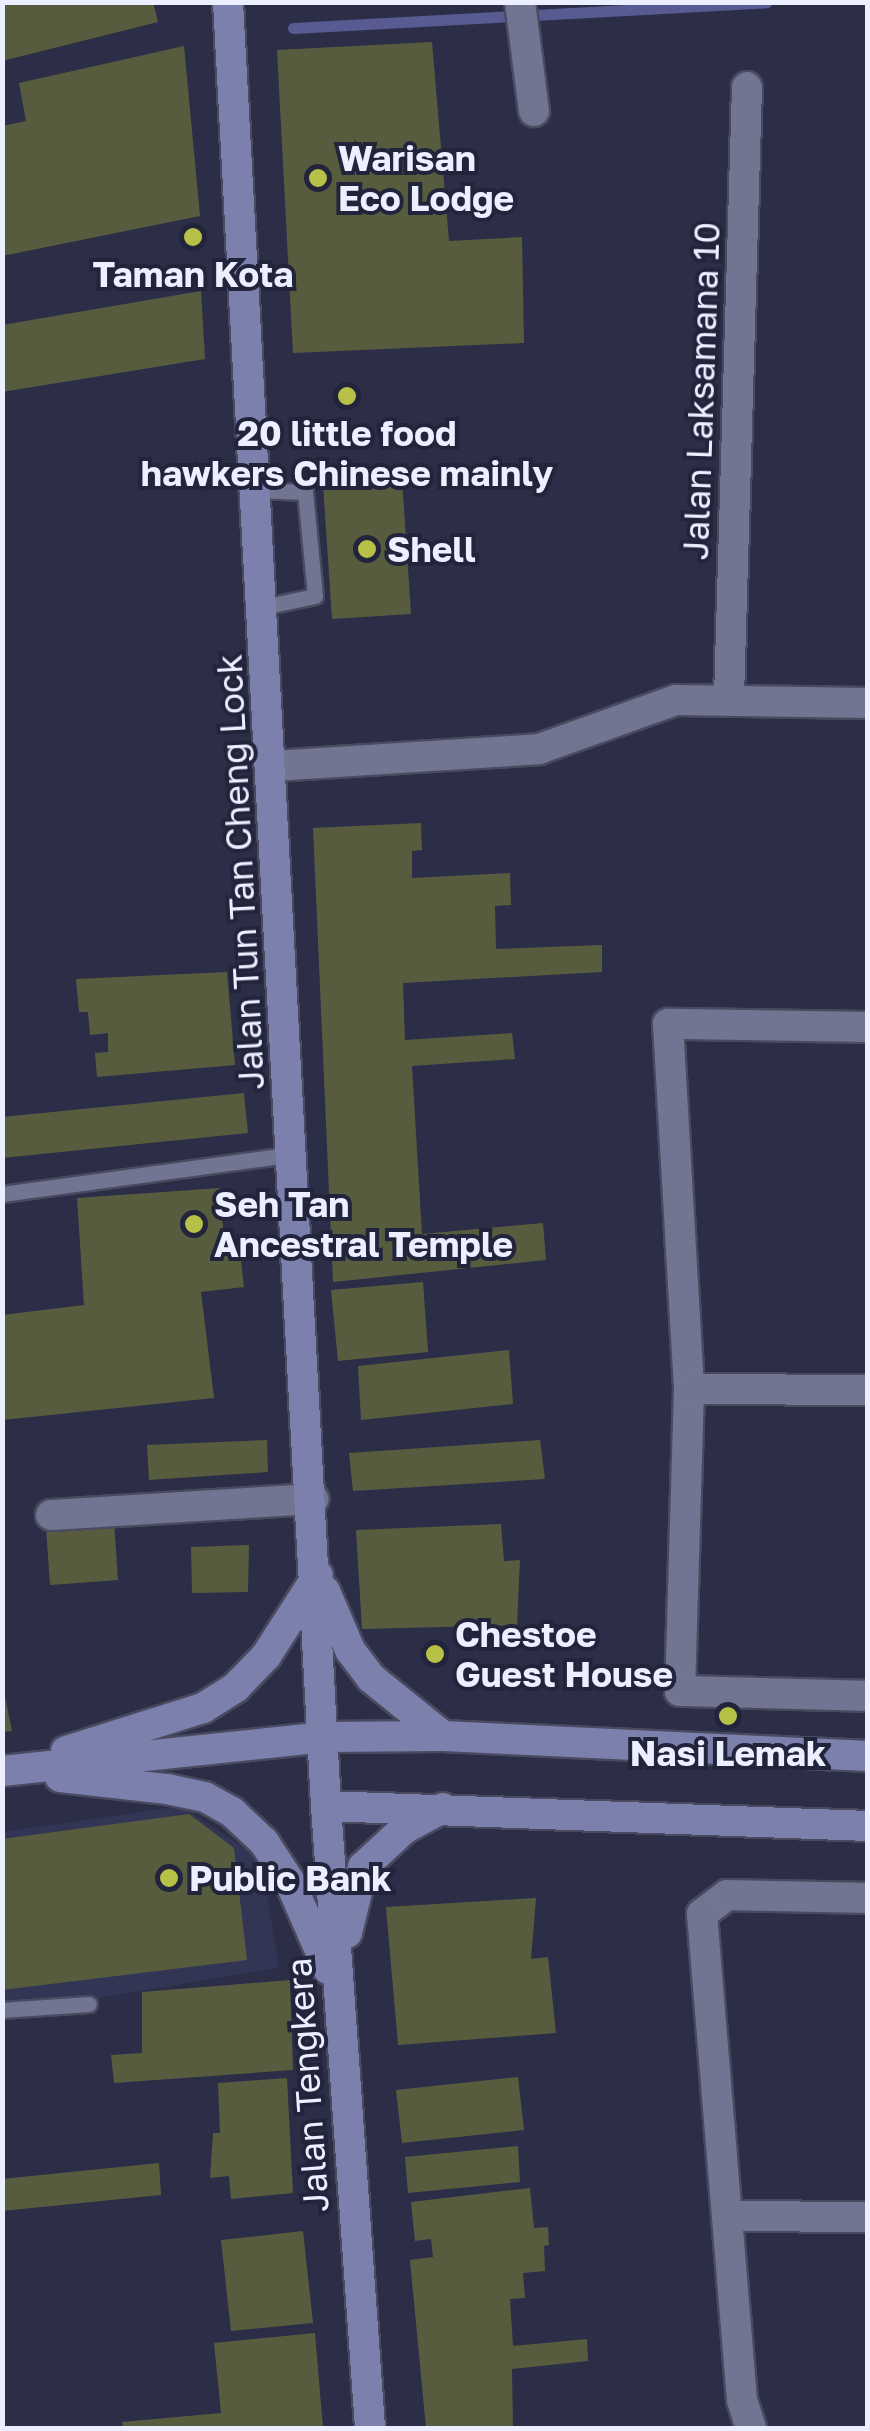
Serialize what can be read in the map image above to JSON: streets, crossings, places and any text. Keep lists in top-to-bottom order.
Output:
{
  "streets": {
    "main road": ["Jalan Tun Tan Cheng Lock", "Jalan Tengkera"],
    "street": ["Jalan Laksamana 10"]
  },
  "crossings": [
    ["Jalan Tun Tan Cheng Lock", "Jalan Tengkera"]
  ],
  "places": [
    "Warisan Eco Lodge",
    "Taman Kota",
    "20 little food hawkers Chinese mainly",
    "Shell",
    "Seh Tan Ancestral Temple",
    "Chestoe Guest House",
    "Nasi Lemak",
    "Public Bank"
  ]
}
